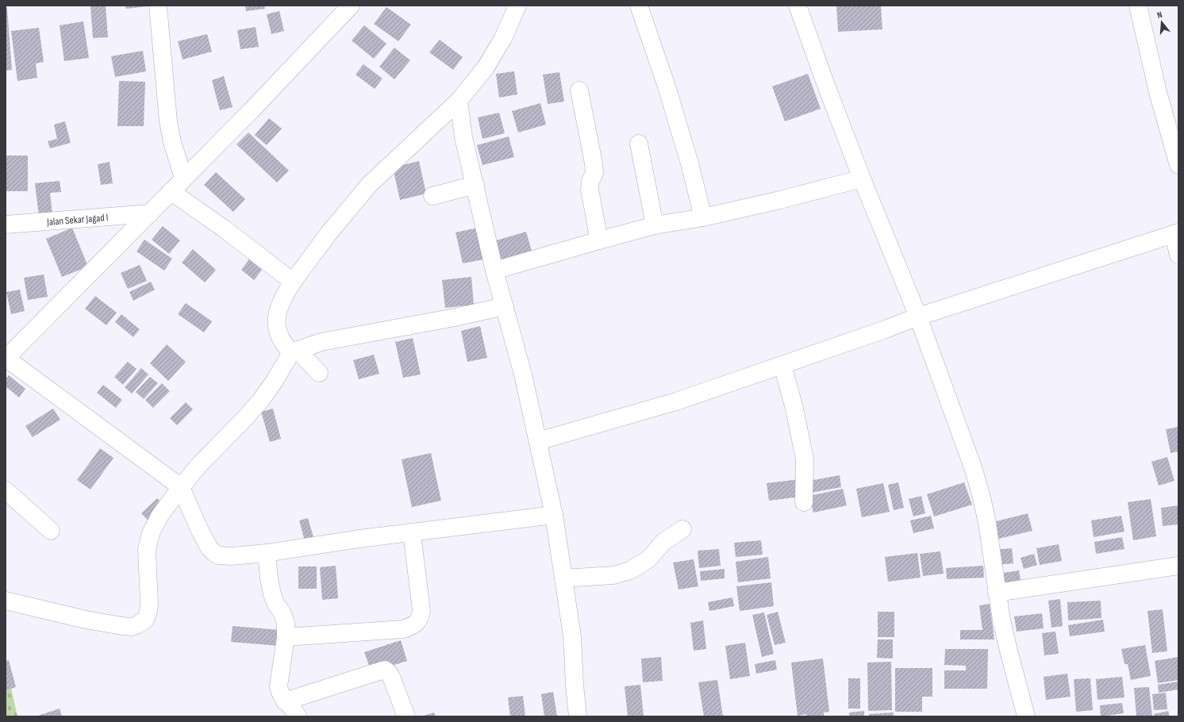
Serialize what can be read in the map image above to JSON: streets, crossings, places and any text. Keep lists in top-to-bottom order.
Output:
{
  "streets": {
    "street": ["Jalan Sekar Jagad I"]
  },
  "north": "top"
}
